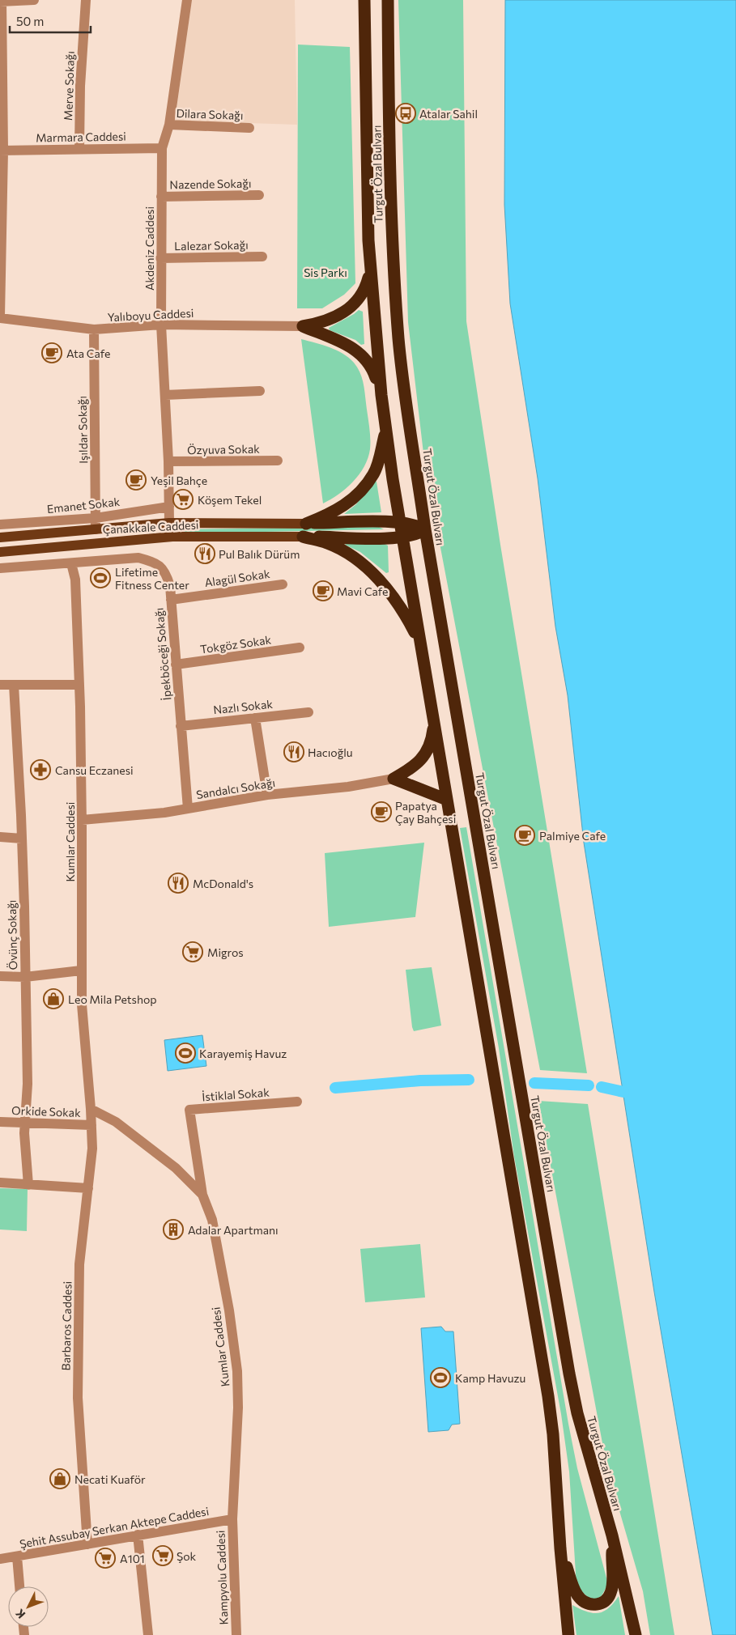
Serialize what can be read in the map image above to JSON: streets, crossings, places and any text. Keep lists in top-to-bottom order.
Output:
{
  "streets": {
    "highway": ["Turgut Özal Bulvarı"],
    "main road": ["Çanakkale Caddesi"],
    "street": [
      "Merve Sokağı",
      "Dilara Sokağı",
      "Marmara Caddesi",
      "Nazende Sokağı",
      "Lalezar Sokağı",
      "Akdeniz Caddesi",
      "Yalıboyu Caddesi",
      "Işıldar Sokağı",
      "Özyuva Sokak",
      "Emanet Sokak",
      "Alagül Sokak",
      "Tokgöz Sokak",
      "İpekböceği Sokağı",
      "Nazlı Sokak",
      "Sandalcı Sokağı",
      "Kumlar Caddesi",
      "Övünç Sokağı",
      "İstiklal Sokak",
      "Orkide Sokak",
      "Barbaros Caddesi",
      "Şehit Assubay Serkan Aktepe Caddesi",
      "Kampyolu Caddesi"
    ]
  },
  "crossings": [
    ["Merve Sokağı", "Marmara Caddesi"],
    ["Dilara Sokağı", "Akdeniz Caddesi"],
    ["Marmara Caddesi", "Akdeniz Caddesi"],
    ["Nazende Sokağı", "Akdeniz Caddesi"],
    ["Lalezar Sokağı", "Akdeniz Caddesi"],
    ["Akdeniz Caddesi", "Yalıboyu Caddesi"],
    ["Akdeniz Caddesi", "Özyuva Sokak"],
    ["Akdeniz Caddesi", "Emanet Sokak"],
    ["Yalıboyu Caddesi", "Işıldar Sokağı"],
    ["Işıldar Sokağı", "Emanet Sokak"],
    ["Alagül Sokak", "İpekböceği Sokağı"],
    ["Tokgöz Sokak", "İpekböceği Sokağı"],
    ["İpekböceği Sokağı", "Nazlı Sokak"],
    ["İpekböceği Sokağı", "Sandalcı Sokağı"],
    ["İpekböceği Sokağı", "Kumlar Caddesi"],
    ["Sandalcı Sokağı", "Kumlar Caddesi"],
    ["Kumlar Caddesi", "İstiklal Sokak"],
    ["Kumlar Caddesi", "Barbaros Caddesi"],
    ["Kumlar Caddesi", "Şehit Assubay Serkan Aktepe Caddesi"],
    ["Kumlar Caddesi", "Kampyolu Caddesi"],
    ["Övünç Sokağı", "Orkide Sokak"],
    ["Orkide Sokak", "Barbaros Caddesi"],
    ["Barbaros Caddesi", "Şehit Assubay Serkan Aktepe Caddesi"],
    ["Şehit Assubay Serkan Aktepe Caddesi", "Kampyolu Caddesi"]
  ],
  "parks": ["Sis Parkı"],
  "places": {
    "bus stop": ["Atalar Sahil"],
    "cafe": [
      "Ata Cafe",
      "Yeşil Bahçe",
      "Mavi Cafe",
      "Papatya Çay Bahçesi",
      "Palmiye Cafe"
    ],
    "supermarket": [
      "Köşem Tekel",
      "Migros",
      "Şok",
      "A101"
    ],
    "restaurant": ["Pul Balık Dürüm", "Hacıoğlu", "McDonald's"],
    "sports": ["Lifetime Fitness Center", "Karayemiş Havuz", "Kamp Havuzu"],
    "pharmacy": ["Cansu Eczanesi"],
    "shop": ["Leo Mila Petshop", "Necati Kuaför"],
    "building": ["Adalar Apartmanı"]
  },
  "scale_bar": "50 m",
  "north": "bottom left"
}
